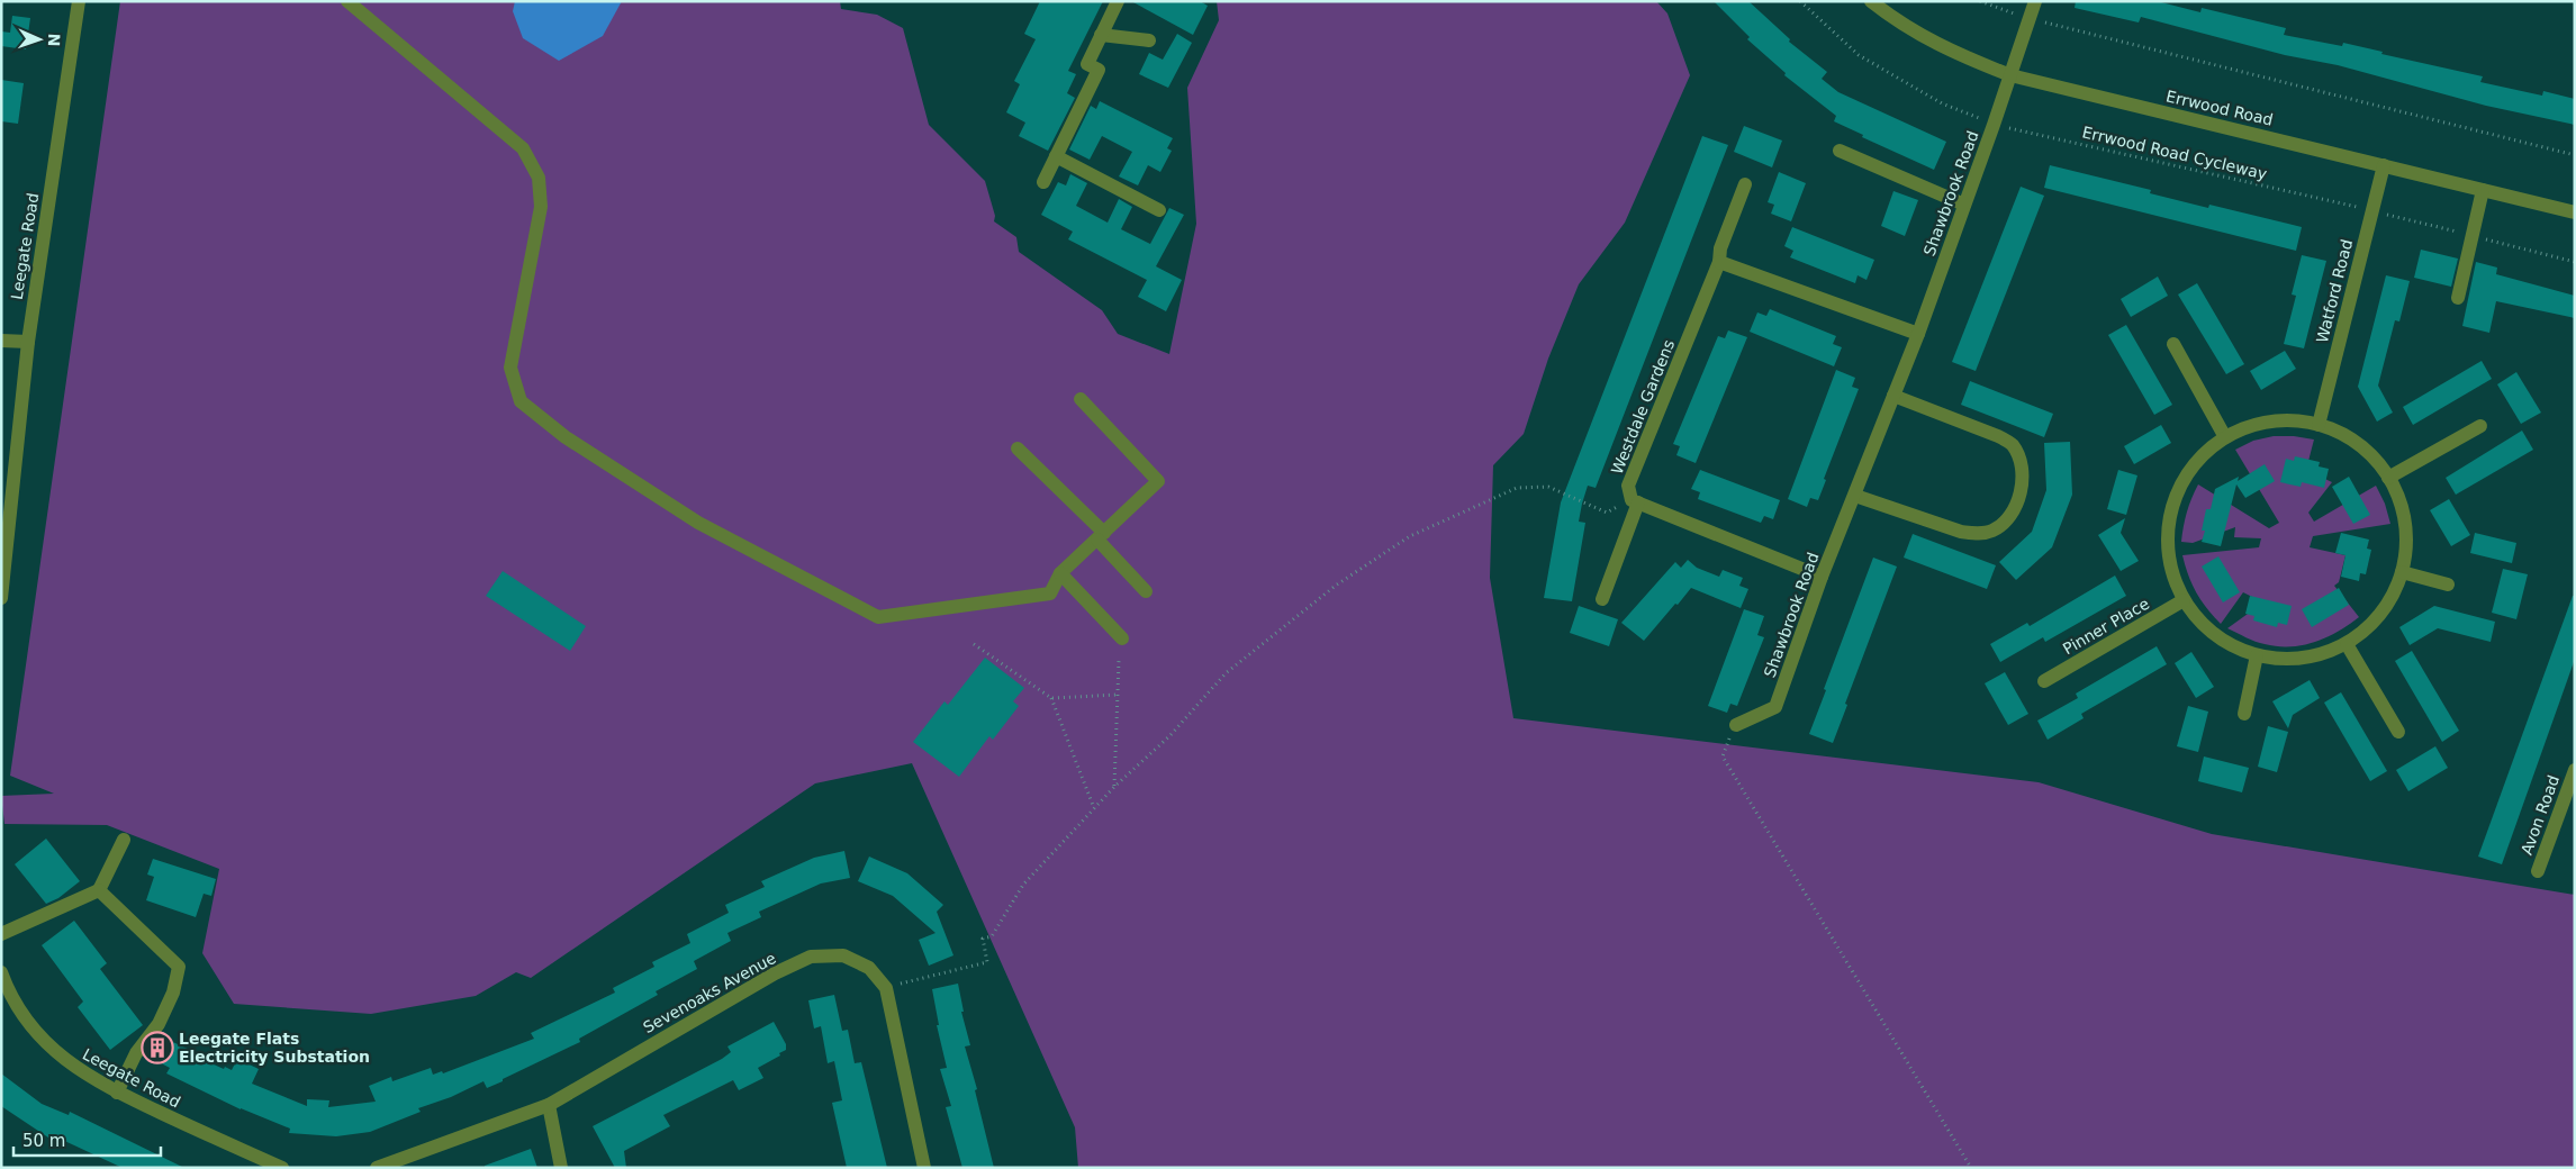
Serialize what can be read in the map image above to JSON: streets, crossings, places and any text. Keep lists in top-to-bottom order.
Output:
{
  "streets": {
    "street": [
      "Errwood Road",
      "Shawbrook Road",
      "Leegate Road",
      "Watford Road",
      "Westdale Gardens",
      "Pinner Place",
      "Avon Road",
      "Sevenoaks Avenue"
    ],
    "path": ["Errwood Road Cycleway"]
  },
  "crossings": [
    ["Errwood Road", "Shawbrook Road"],
    ["Errwood Road", "Watford Road"],
    ["Errwood Road Cycleway", "Shawbrook Road"],
    ["Errwood Road Cycleway", "Watford Road"]
  ],
  "places": {
    "building": ["Leegate Flats Electricity Substation"]
  },
  "scale_bar": "50 m",
  "north": "right"
}
